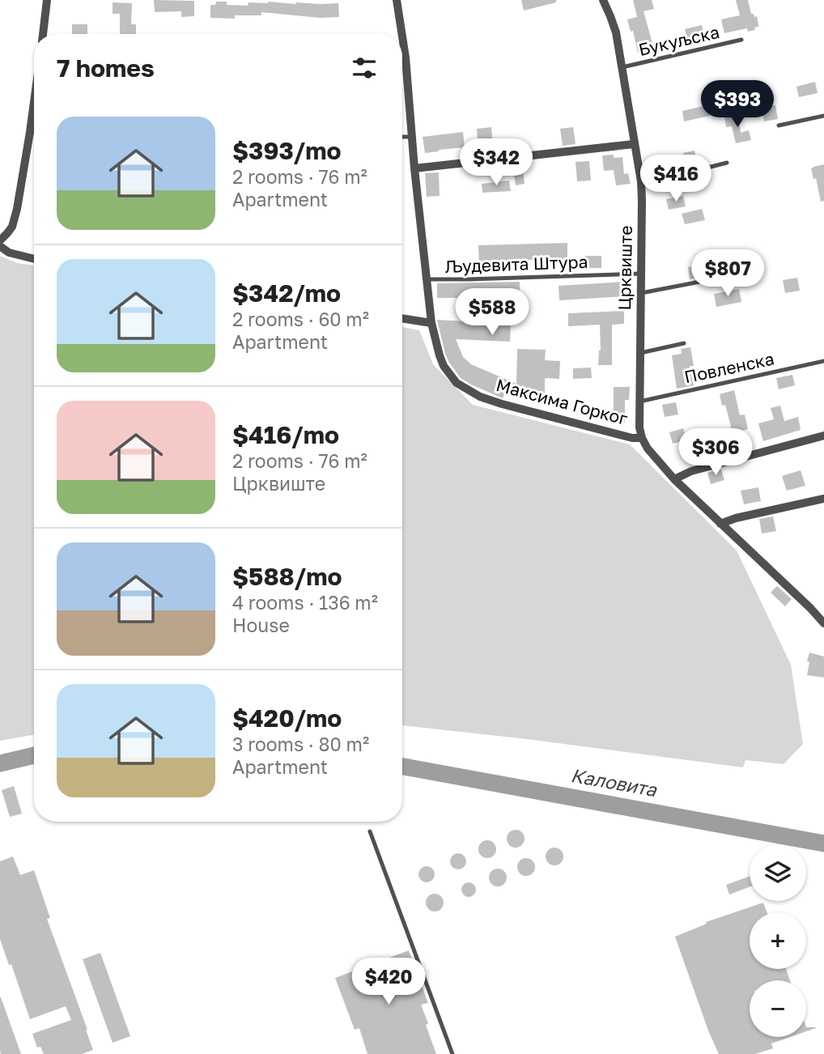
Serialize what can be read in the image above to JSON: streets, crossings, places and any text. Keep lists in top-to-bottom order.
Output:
{
  "streets": {
    "street": ["Црквиште", "Максима Горког"],
    "lane": ["Букуљска", "Људевита Штура", "Повленска"]
  },
  "crossings": [
    ["Букуљска", "Црквиште"],
    ["Људевита Штура", "Црквиште"],
    ["Људевита Штура", "Максима Горког"],
    ["Црквиште", "Повленска"],
    ["Црквиште", "Максима Горког"]
  ],
  "water": ["Каловита"],
  "page": {
    "heading": "7 homes",
    "price": [
      "$393",
      "$342",
      "$416",
      "$807",
      "$588",
      "$306",
      "$420"
    ],
    "list": [
      {
        "name": "$393/mo",
        "note": "2 rooms · 76 m² · Apartment"
      },
      {
        "name": "$342/mo",
        "note": "2 rooms · 60 m² · Apartment"
      },
      {
        "name": "$416/mo",
        "note": "2 rooms · 76 m² · Црквиште"
      },
      {
        "name": "$588/mo",
        "note": "4 rooms · 136 m² · House"
      },
      {
        "name": "$420/mo",
        "note": "3 rooms · 80 m² · Apartment"
      }
    ],
    "map_buttons": ["+", "−"]
  }
}
